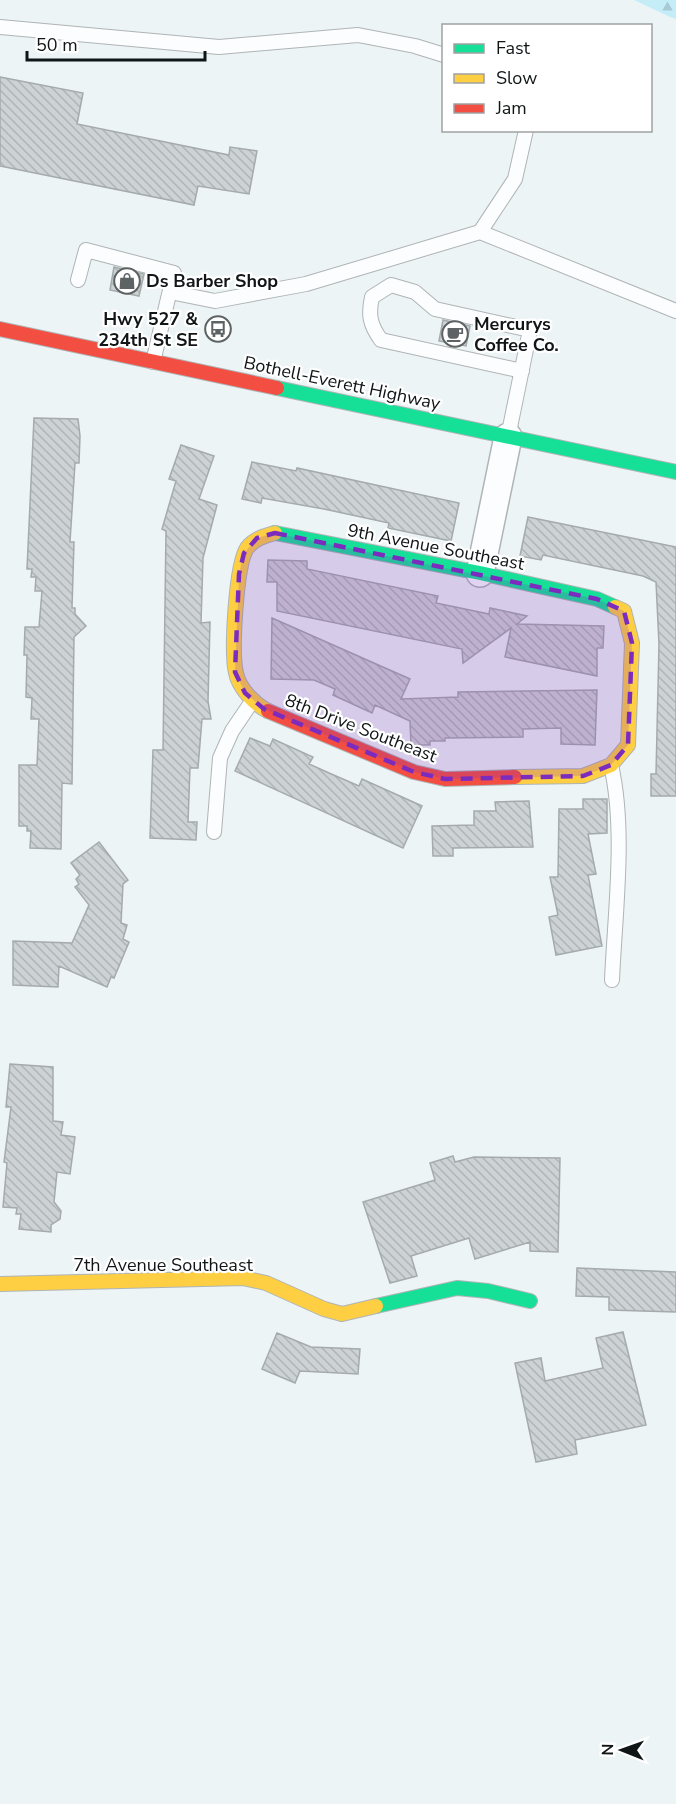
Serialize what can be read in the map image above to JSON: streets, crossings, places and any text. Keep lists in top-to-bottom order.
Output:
{
  "streets": {
    "street": [
      "Bothell-Everett Highway",
      "9th Avenue Southeast",
      "8th Drive Southeast",
      "7th Avenue Southeast"
    ]
  },
  "crossings": [
    ["9th Avenue Southeast", "8th Drive Southeast"]
  ],
  "places": {
    "shop": ["Ds Barber Shop"],
    "bus stop": ["Hwy 527 & 234th St SE"],
    "cafe": ["Mercurys Coffee Co."]
  },
  "legend": ["Fast", "Slow", "Jam"],
  "scale_bar": "50 m",
  "north": "left"
}
